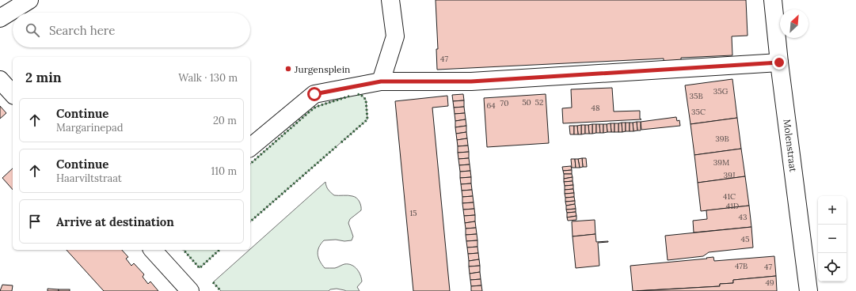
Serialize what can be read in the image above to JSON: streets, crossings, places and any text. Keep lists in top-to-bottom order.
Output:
{
  "streets": {
    "street": ["Molenstraat"]
  },
  "places": ["Jurgensplein"],
  "house_numbers": [
    "47",
    "35G",
    "35B",
    "50",
    "52",
    "70",
    "64",
    "48",
    "35C",
    "39B",
    "39M",
    "39J",
    "41C",
    "41D",
    "15",
    "43",
    "45",
    "47B",
    "47",
    "49"
  ],
  "north": "top right",
  "page": {
    "search": "Search here",
    "heading": ["2 min", "Walk · 130 m"],
    "list": [
      ["Continue", "Margarinepad", "20 m"],
      ["Continue", "Haarviltstraat", "110 m"],
      "Arrive at destination"
    ],
    "map_buttons": ["+", "−"]
  }
}
